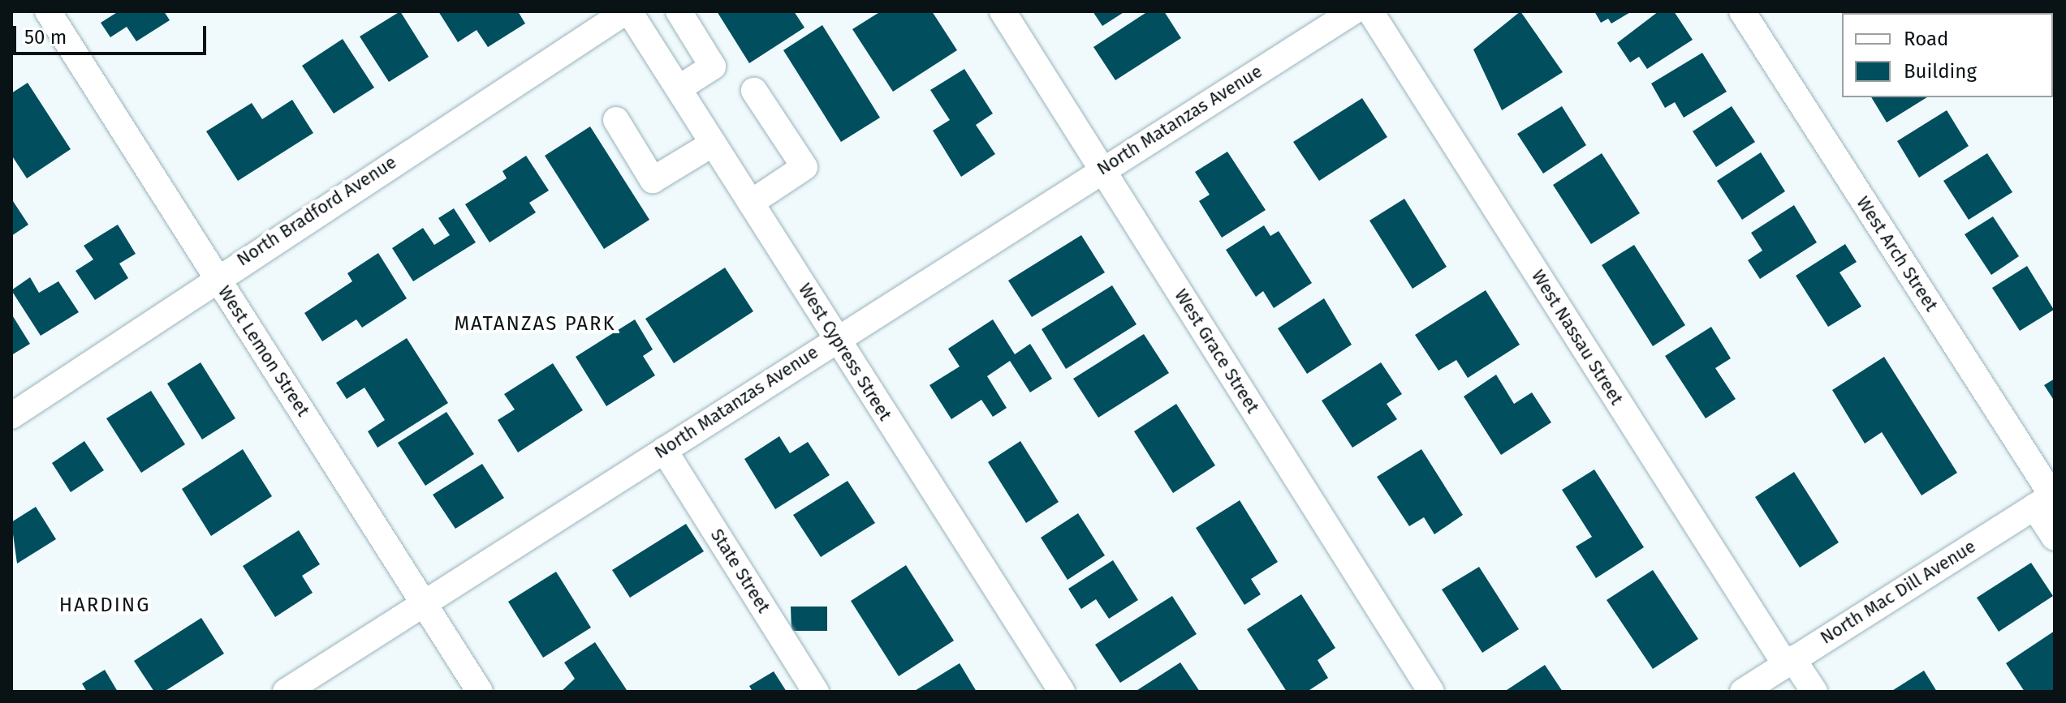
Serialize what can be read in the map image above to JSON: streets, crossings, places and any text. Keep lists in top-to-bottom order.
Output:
{
  "streets": {
    "street": [
      "North Matanzas Avenue",
      "North Bradford Avenue",
      "West Arch Street",
      "West Nassau Street",
      "West Lemon Street",
      "West Grace Street",
      "West Cypress Street",
      "State Street",
      "North Mac Dill Avenue"
    ]
  },
  "crossings": [
    ["North Matanzas Avenue", "West Lemon Street"],
    ["North Matanzas Avenue", "West Grace Street"],
    ["North Matanzas Avenue", "West Cypress Street"],
    ["North Matanzas Avenue", "State Street"],
    ["North Bradford Avenue", "West Lemon Street"],
    ["North Bradford Avenue", "West Cypress Street"],
    ["West Arch Street", "North Mac Dill Avenue"],
    ["West Nassau Street", "North Mac Dill Avenue"]
  ],
  "districts": ["MATANZAS PARK", "HARDING"],
  "legend": ["Road", "Building"],
  "scale_bar": "50 m"
}
